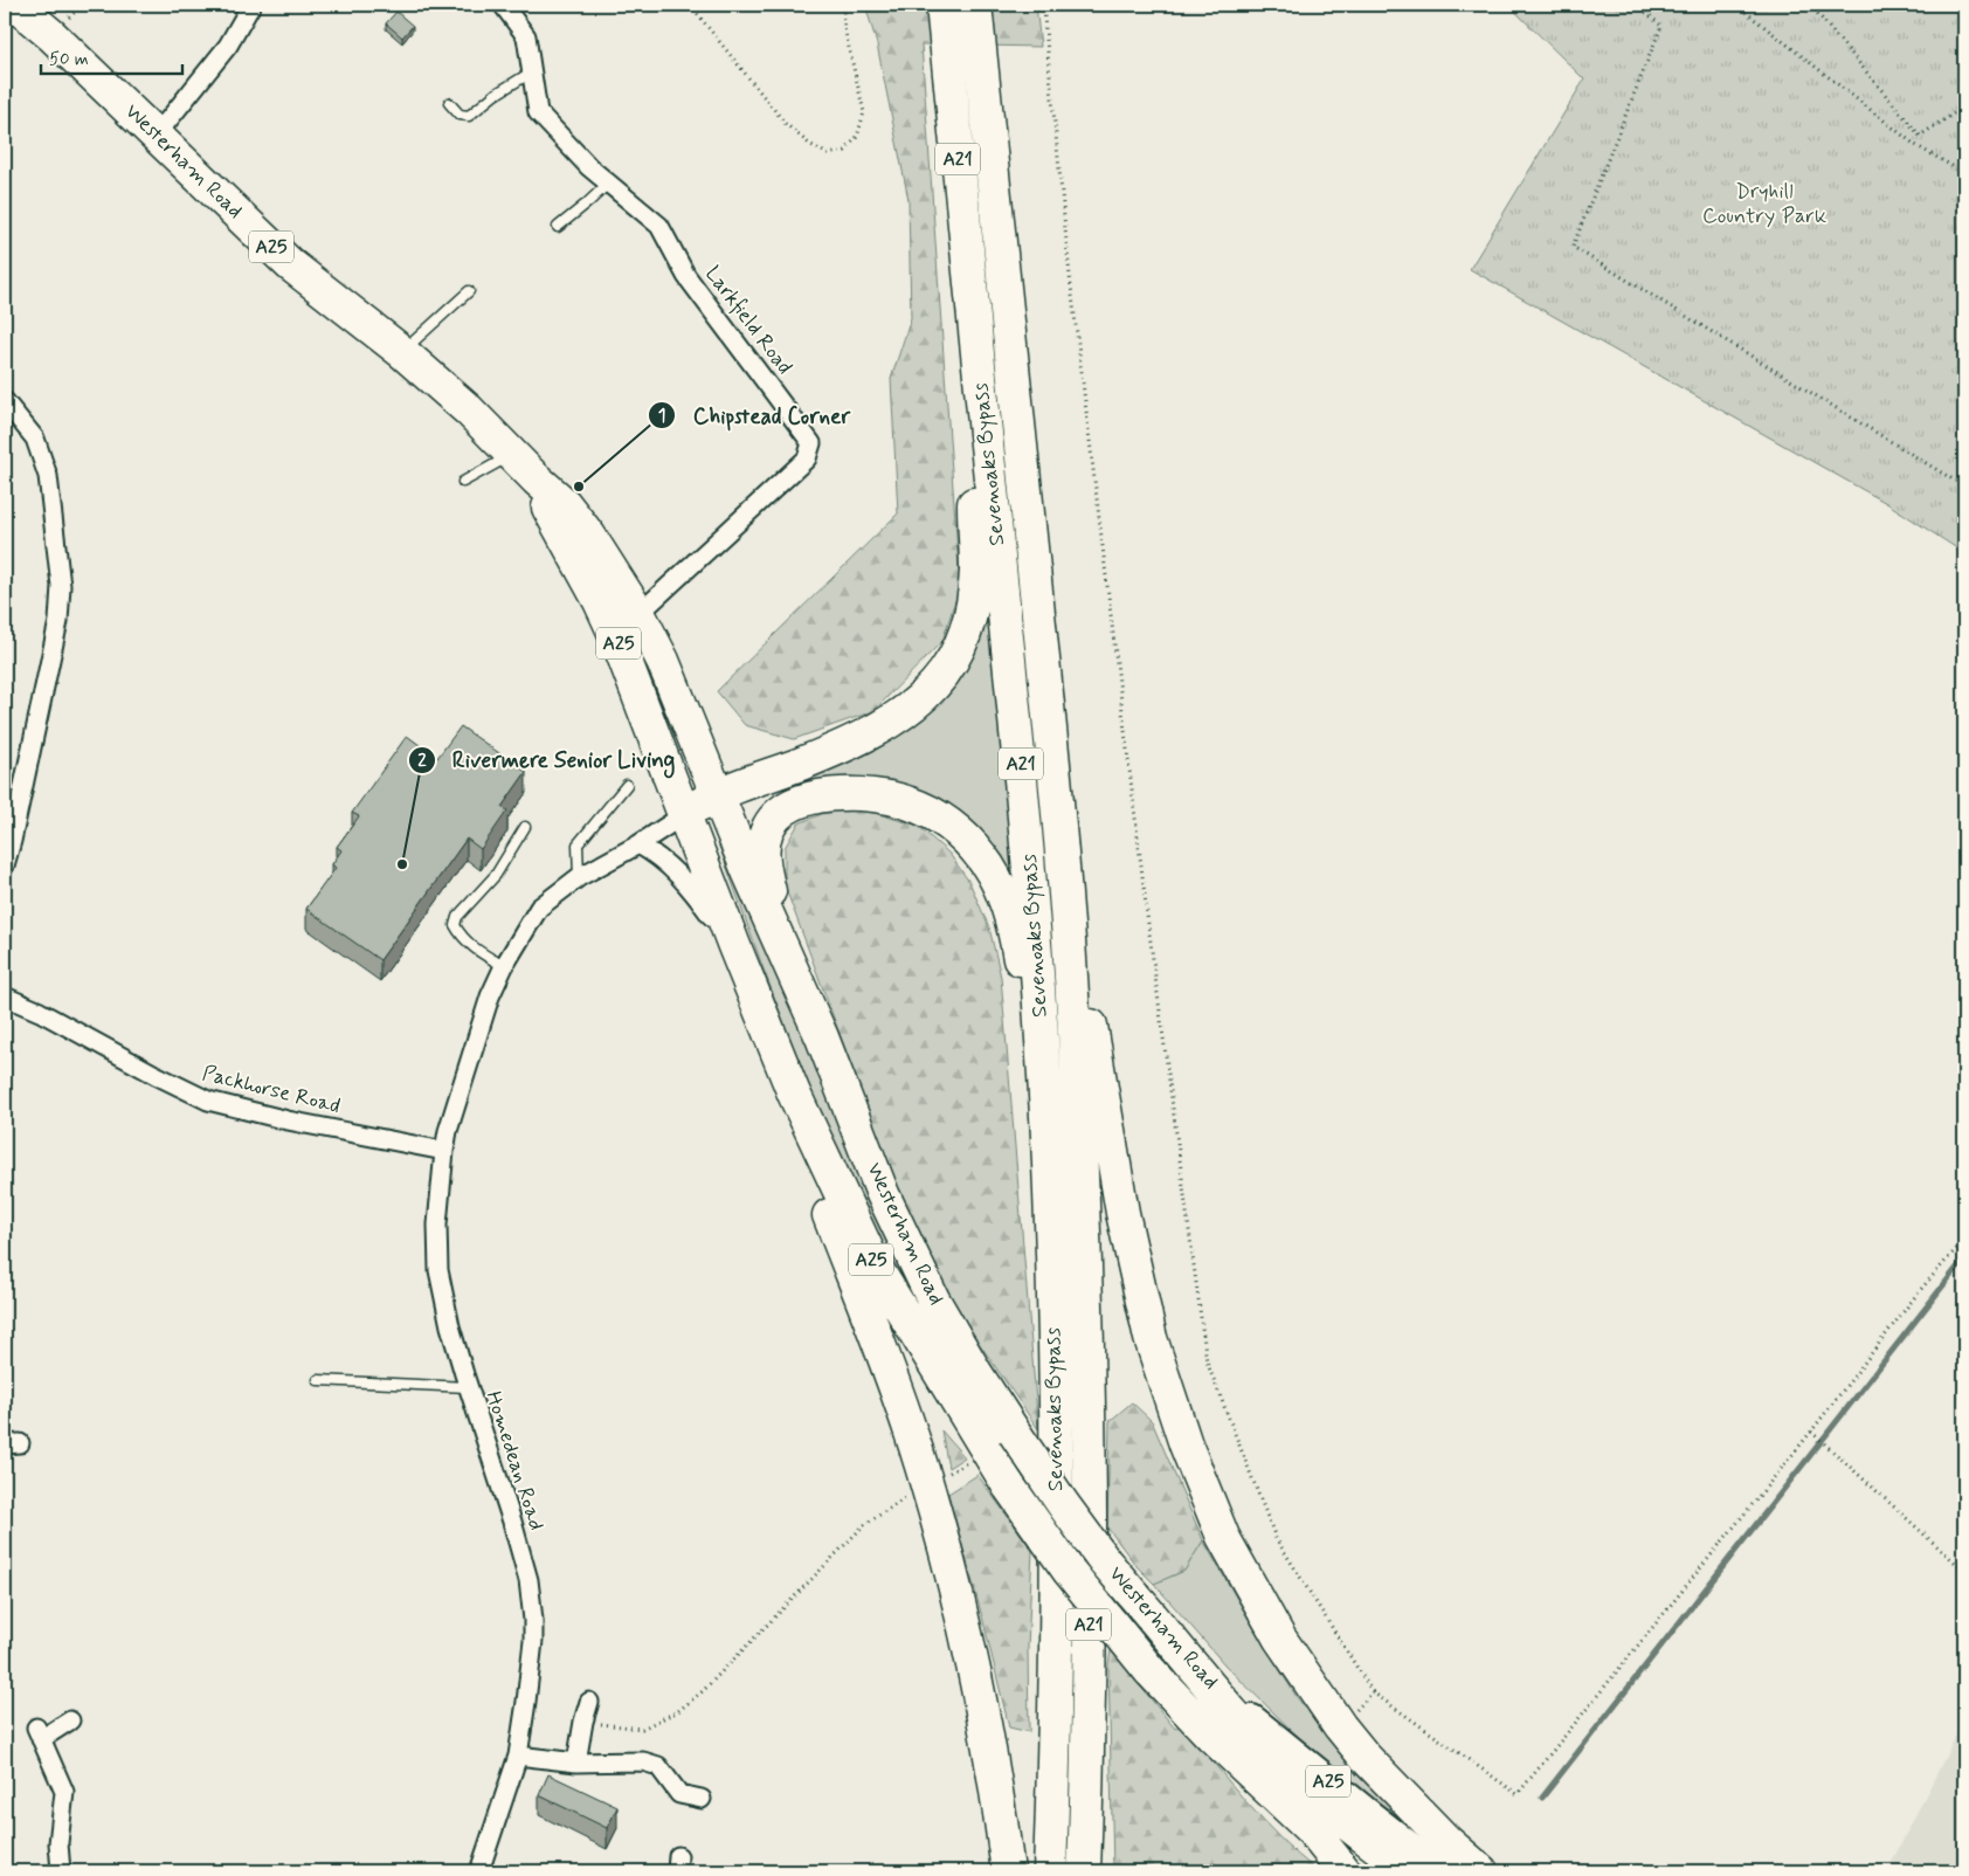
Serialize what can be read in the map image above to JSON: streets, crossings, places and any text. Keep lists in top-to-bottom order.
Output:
{
  "streets": {
    "highway": [
      "A21",
      "Westerham Road",
      "A25",
      "Sevenoaks Bypass"
    ],
    "street": ["Larkfield Road", "Packhorse Road", "Homedean Road"]
  },
  "crossings": [
    ["Westerham Road", "Larkfield Road"],
    ["Packhorse Road", "Homedean Road"]
  ],
  "parks": ["Dryhill Country Park"],
  "places": ["Chipstead Corner", "Rivermere Senior Living"],
  "scale_bar": "50 m"
}
